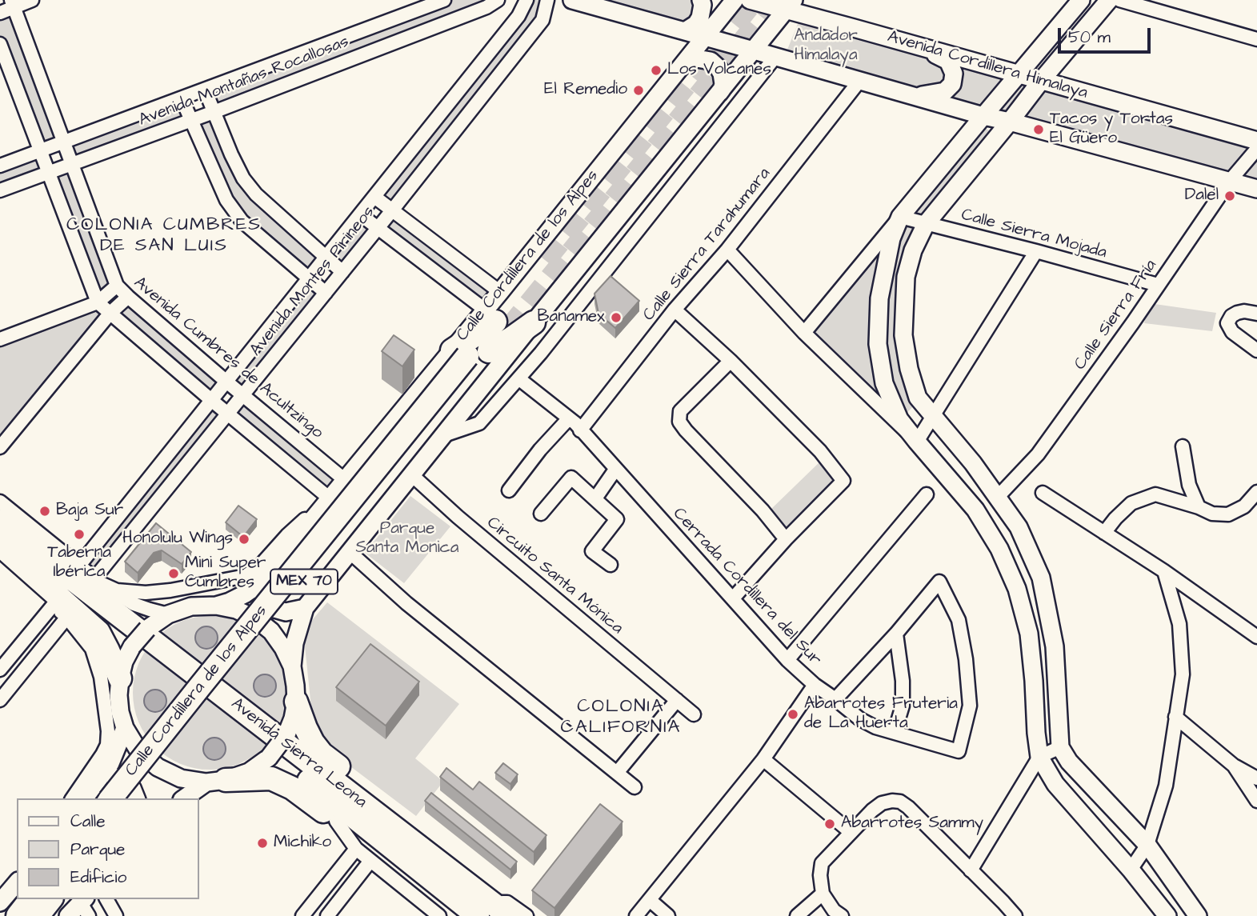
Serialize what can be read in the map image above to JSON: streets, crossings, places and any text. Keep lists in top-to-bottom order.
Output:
{
  "streets": {
    "highway": ["Calle Cordillera de los Alpes", "MEX 70", "Avenida Sierra Leona"],
    "main road": ["Avenida Cordillera Himalaya"],
    "street": [
      "Avenida Montañas Rocallosas",
      "Calle Sierra Mojada",
      "Calle Sierra Tarahumara",
      "Avenida Montes Pirineos",
      "Calle Sierra Fría",
      "Avenida Cumbres de Acultzingo",
      "Circuito Santa Mónica",
      "Cerrada Cordillera del Sur"
    ]
  },
  "crossings": [
    ["Avenida Montañas Rocallosas", "Avenida Cumbres de Acultzingo"],
    ["Calle Sierra Mojada", "Calle Sierra Fría"],
    ["Calle Sierra Tarahumara", "Cerrada Cordillera del Sur"],
    ["Calle Cordillera de los Alpes", "Avenida Montes Pirineos"],
    ["Calle Cordillera de los Alpes", "Avenida Cumbres de Acultzingo"],
    ["Avenida Montes Pirineos", "Avenida Cumbres de Acultzingo"]
  ],
  "districts": ["COLONIA CUMBRES DE SAN LUIS", "COLONIA CALIFORNIA"],
  "parks": ["Andador Himalaya", "Parque Santa Monica"],
  "places": [
    "Los Volcanes",
    "El Remedio",
    "Tacos y Tortas El Güero",
    "Dalel",
    "Banamex",
    "Baja Sur",
    "Taberna Ibérica",
    "Honolulu Wings",
    "Mini Super Cumbres",
    "Abarrotes Fruteria de La Huerta",
    "Abarrotes Sammy",
    "Michiko"
  ],
  "legend": ["Calle", "Parque", "Edificio"],
  "scale_bar": "50 m"
}
